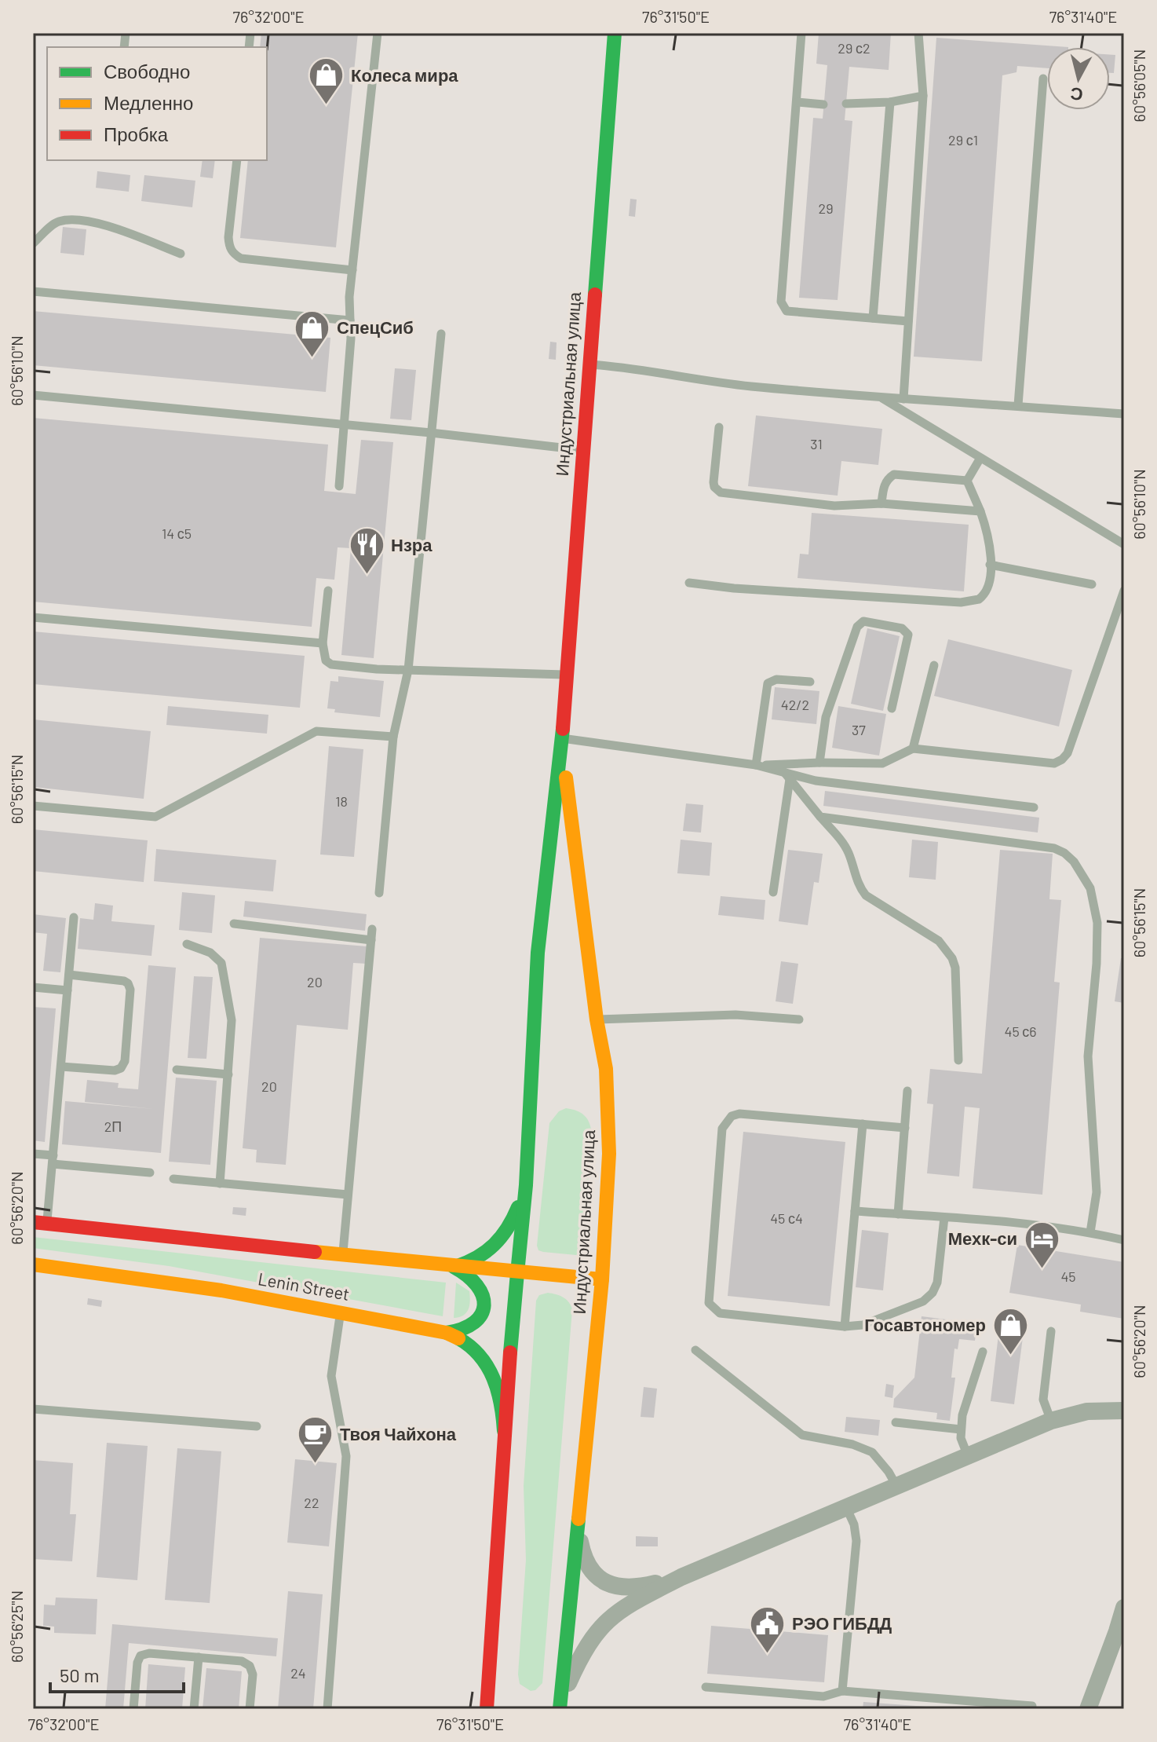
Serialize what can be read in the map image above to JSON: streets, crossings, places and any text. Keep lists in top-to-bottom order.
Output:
{
  "streets": {
    "main road": ["Индустриальная улица", "Lenin Street"]
  },
  "crossings": [
    ["Индустриальная улица", "Lenin Street"]
  ],
  "places": {
    "shop": ["Колеса мира", "СпецСиб", "Госавтономер"],
    "restaurant": ["Нзра"],
    "hotel": ["Мехк-си"],
    "cafe": ["Твоя Чайхона"],
    "public building": ["РЭО ГИБДД"]
  },
  "house_numbers": [
    "29 с2",
    "29 с1",
    "29",
    "31",
    "14 с5",
    "42/2",
    "37",
    "18",
    "20",
    "45 с6",
    "20",
    "2П",
    "45 с4",
    "45",
    "22",
    "24"
  ],
  "legend": ["Свободно", "Медленно", "Пробка"],
  "scale_bar": "50 m",
  "north": "bottom",
  "coordinates": [
    "76°32'00\"E",
    "76°31'50\"E",
    "76°31'40\"E",
    "60°56'05\"N",
    "60°56'10\"N",
    "60°56'15\"N",
    "60°56'20\"N",
    "60°56'25\"N"
  ]
}
